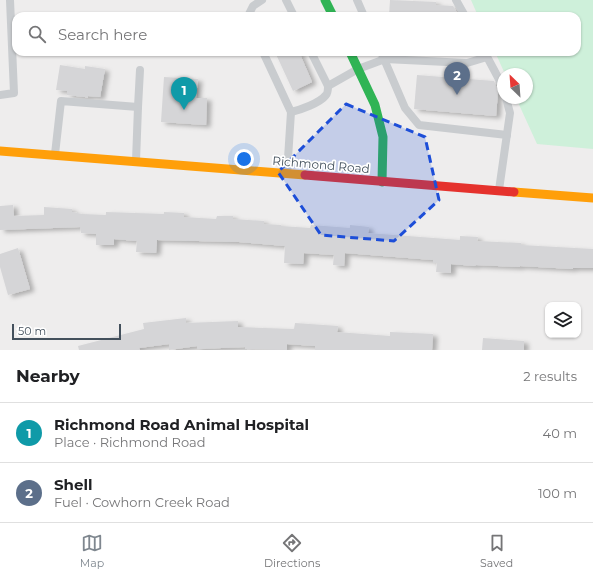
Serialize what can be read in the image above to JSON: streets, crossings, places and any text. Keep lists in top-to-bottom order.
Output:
{
  "streets": {
    "main road": ["Richmond Road"]
  },
  "scale_bar": "50 m",
  "north": "top left",
  "page": {
    "search": "Search here",
    "pins": ["2", "1"],
    "scale": "50 m",
    "heading": ["Nearby", "2 results"],
    "list": [
      {
        "mark": "1",
        "name": "Richmond Road Animal Hospital",
        "note": "Place · Richmond Road",
        "value": "40 m"
      },
      {
        "mark": "2",
        "name": "Shell",
        "note": "Fuel · Cowhorn Creek Road",
        "value": "100 m"
      }
    ],
    "nav": ["Map", "Directions", "Saved"]
  }
}
